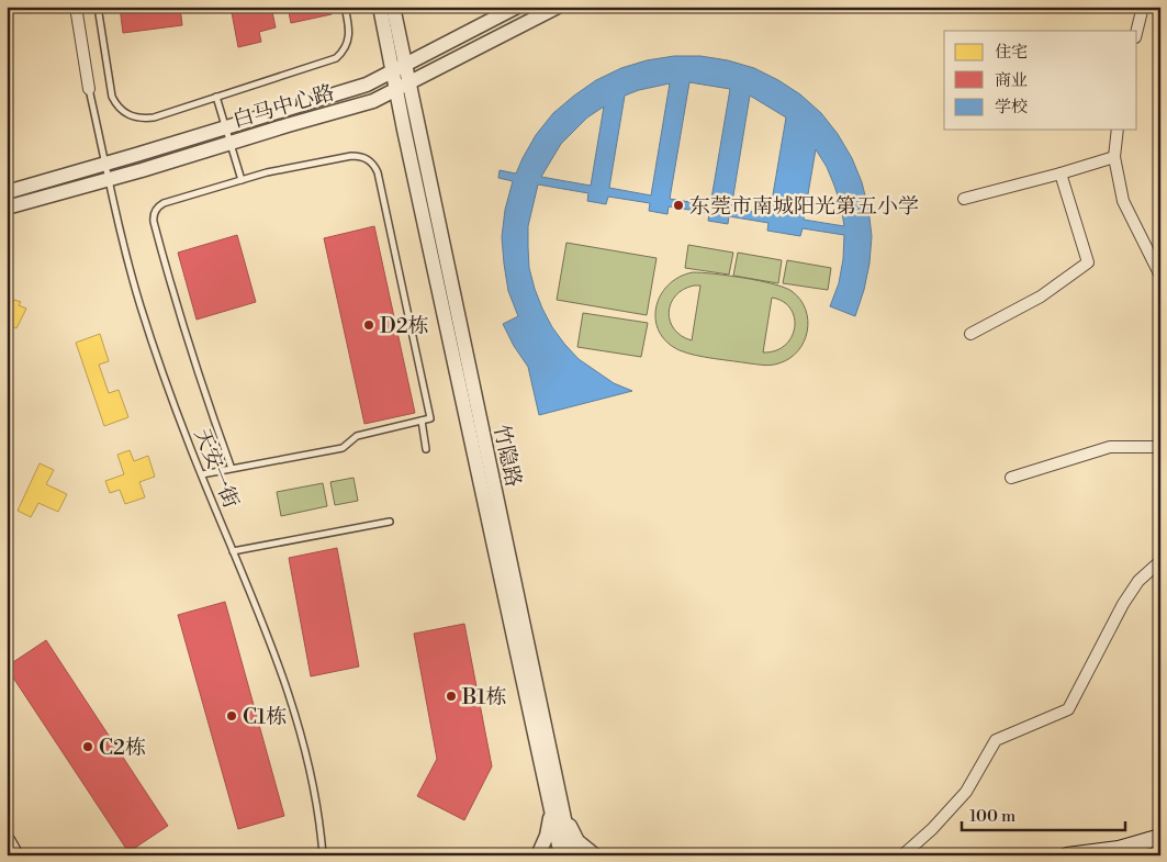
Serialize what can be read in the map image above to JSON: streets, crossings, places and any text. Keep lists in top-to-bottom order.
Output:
{
  "streets": {
    "street": ["白马中心路", "竹隐路"],
    "lane": ["天安一街"]
  },
  "crossings": [
    ["白马中心路", "竹隐路"],
    ["白马中心路", "天安一街"]
  ],
  "places": [
    "东莞市南城阳光第五小学",
    "D2栋",
    "B1栋",
    "C1栋",
    "C2栋"
  ],
  "legend": ["住宅", "商业", "学校"],
  "scale_bar": "100 m"
}
